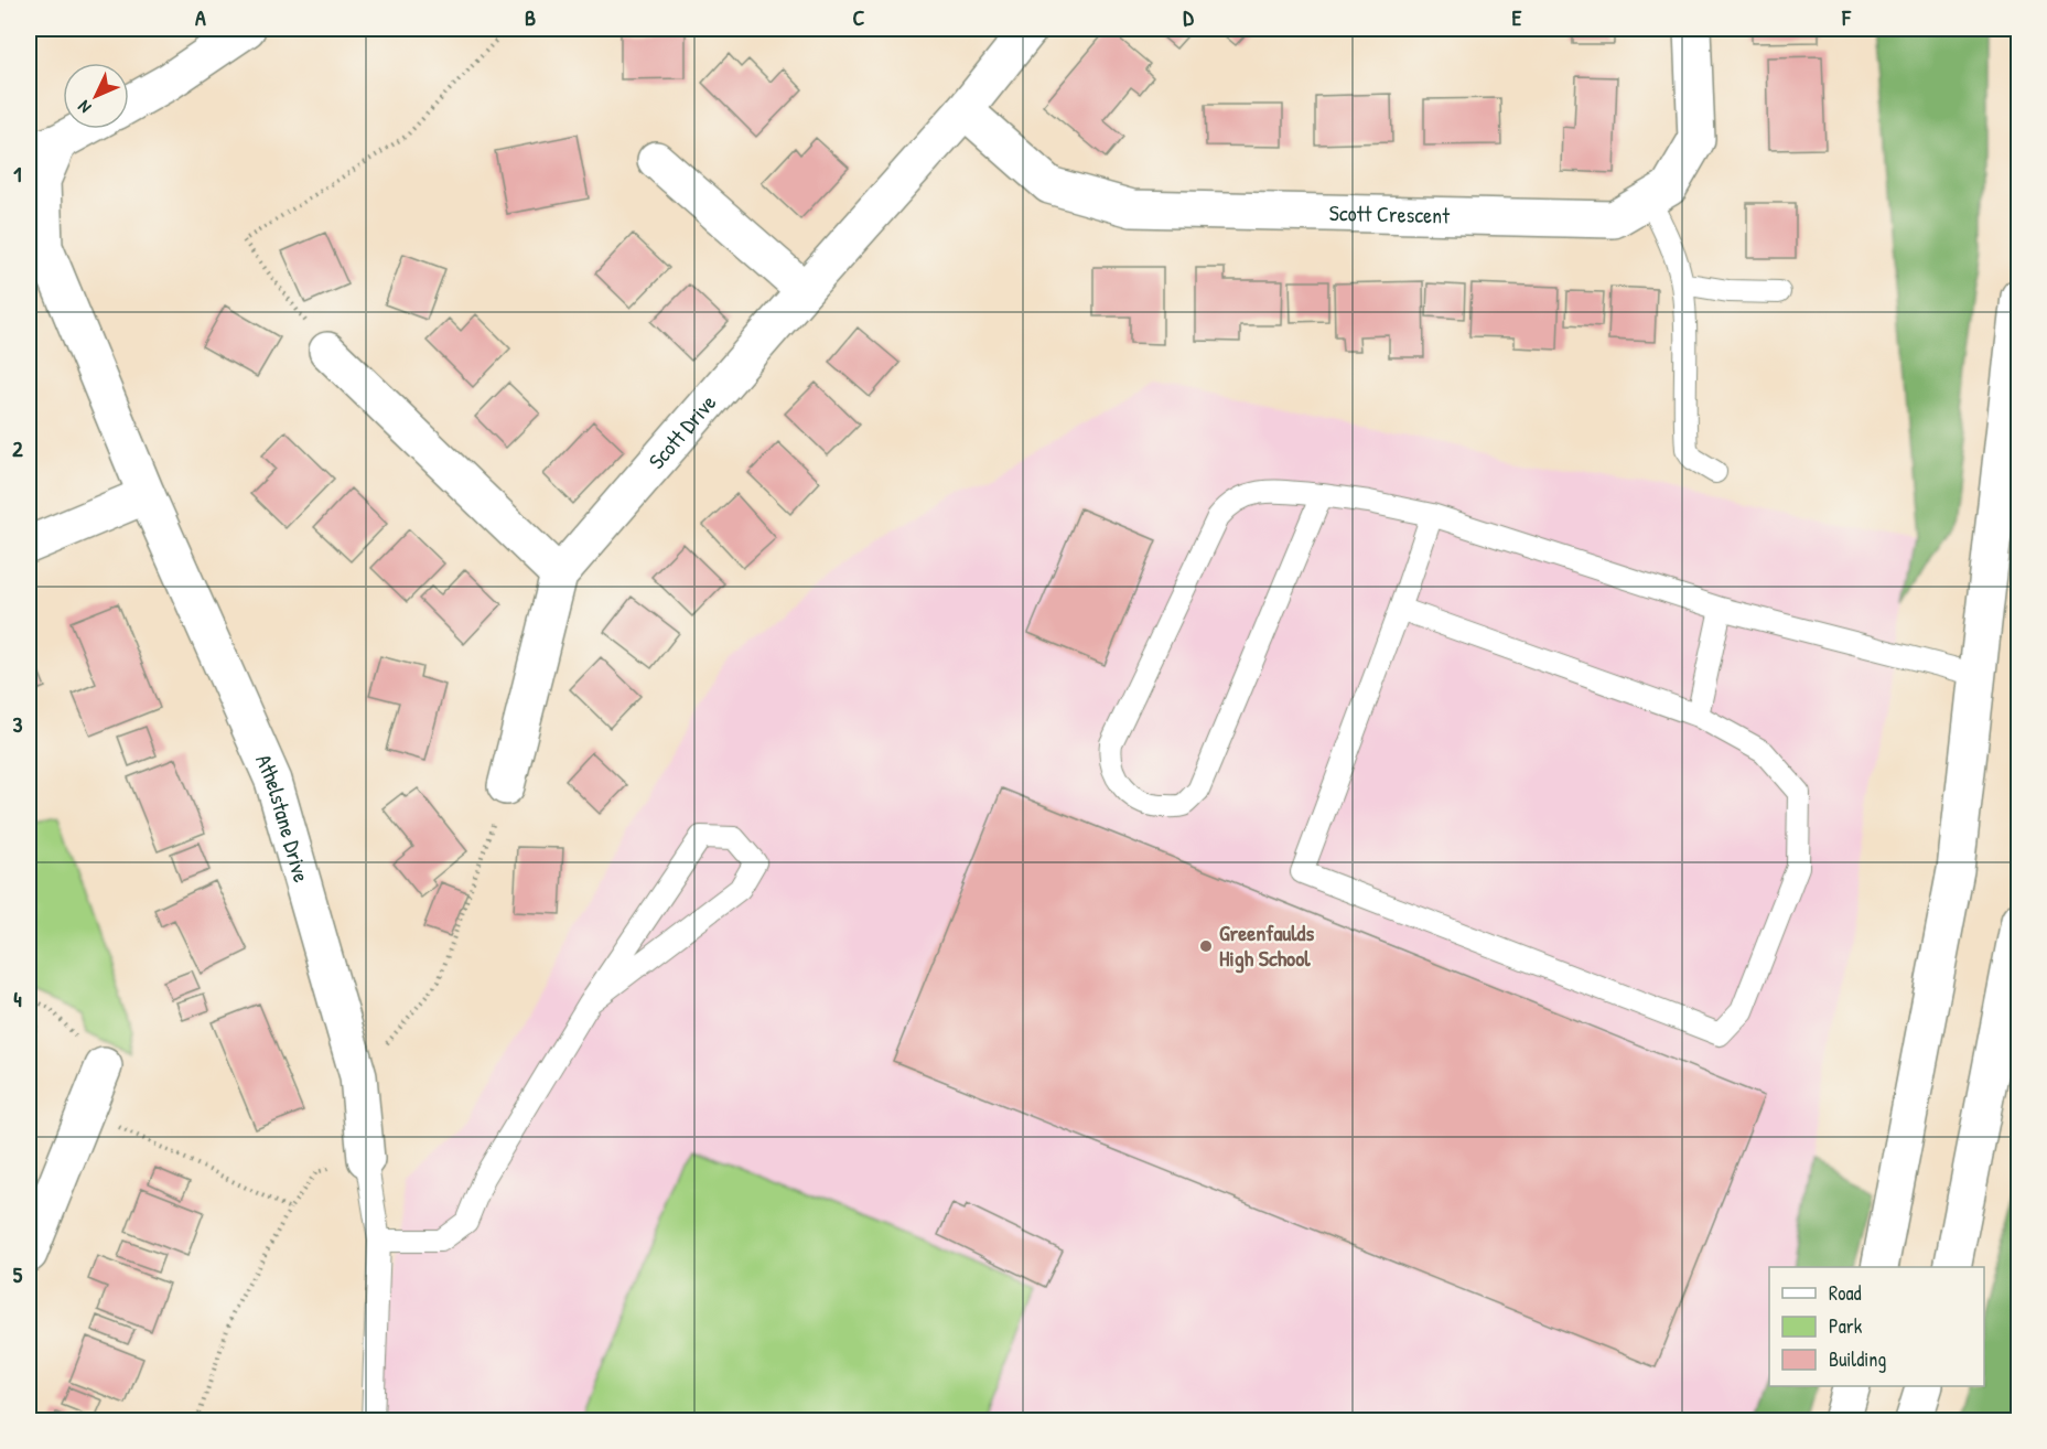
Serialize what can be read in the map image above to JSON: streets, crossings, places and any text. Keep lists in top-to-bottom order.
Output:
{
  "streets": {
    "street": ["Scott Crescent", "Scott Drive", "Athelstane Drive"]
  },
  "crossings": [
    ["Scott Crescent", "Scott Drive"]
  ],
  "places": ["Greenfaulds High School"],
  "legend": ["Road", "Park", "Building"],
  "north": "bottom left",
  "grid": {
    "columns": [
      "A",
      "B",
      "C",
      "D",
      "E",
      "F"
    ],
    "rows": [
      "1",
      "2",
      "3",
      "4",
      "5"
    ]
  }
}
